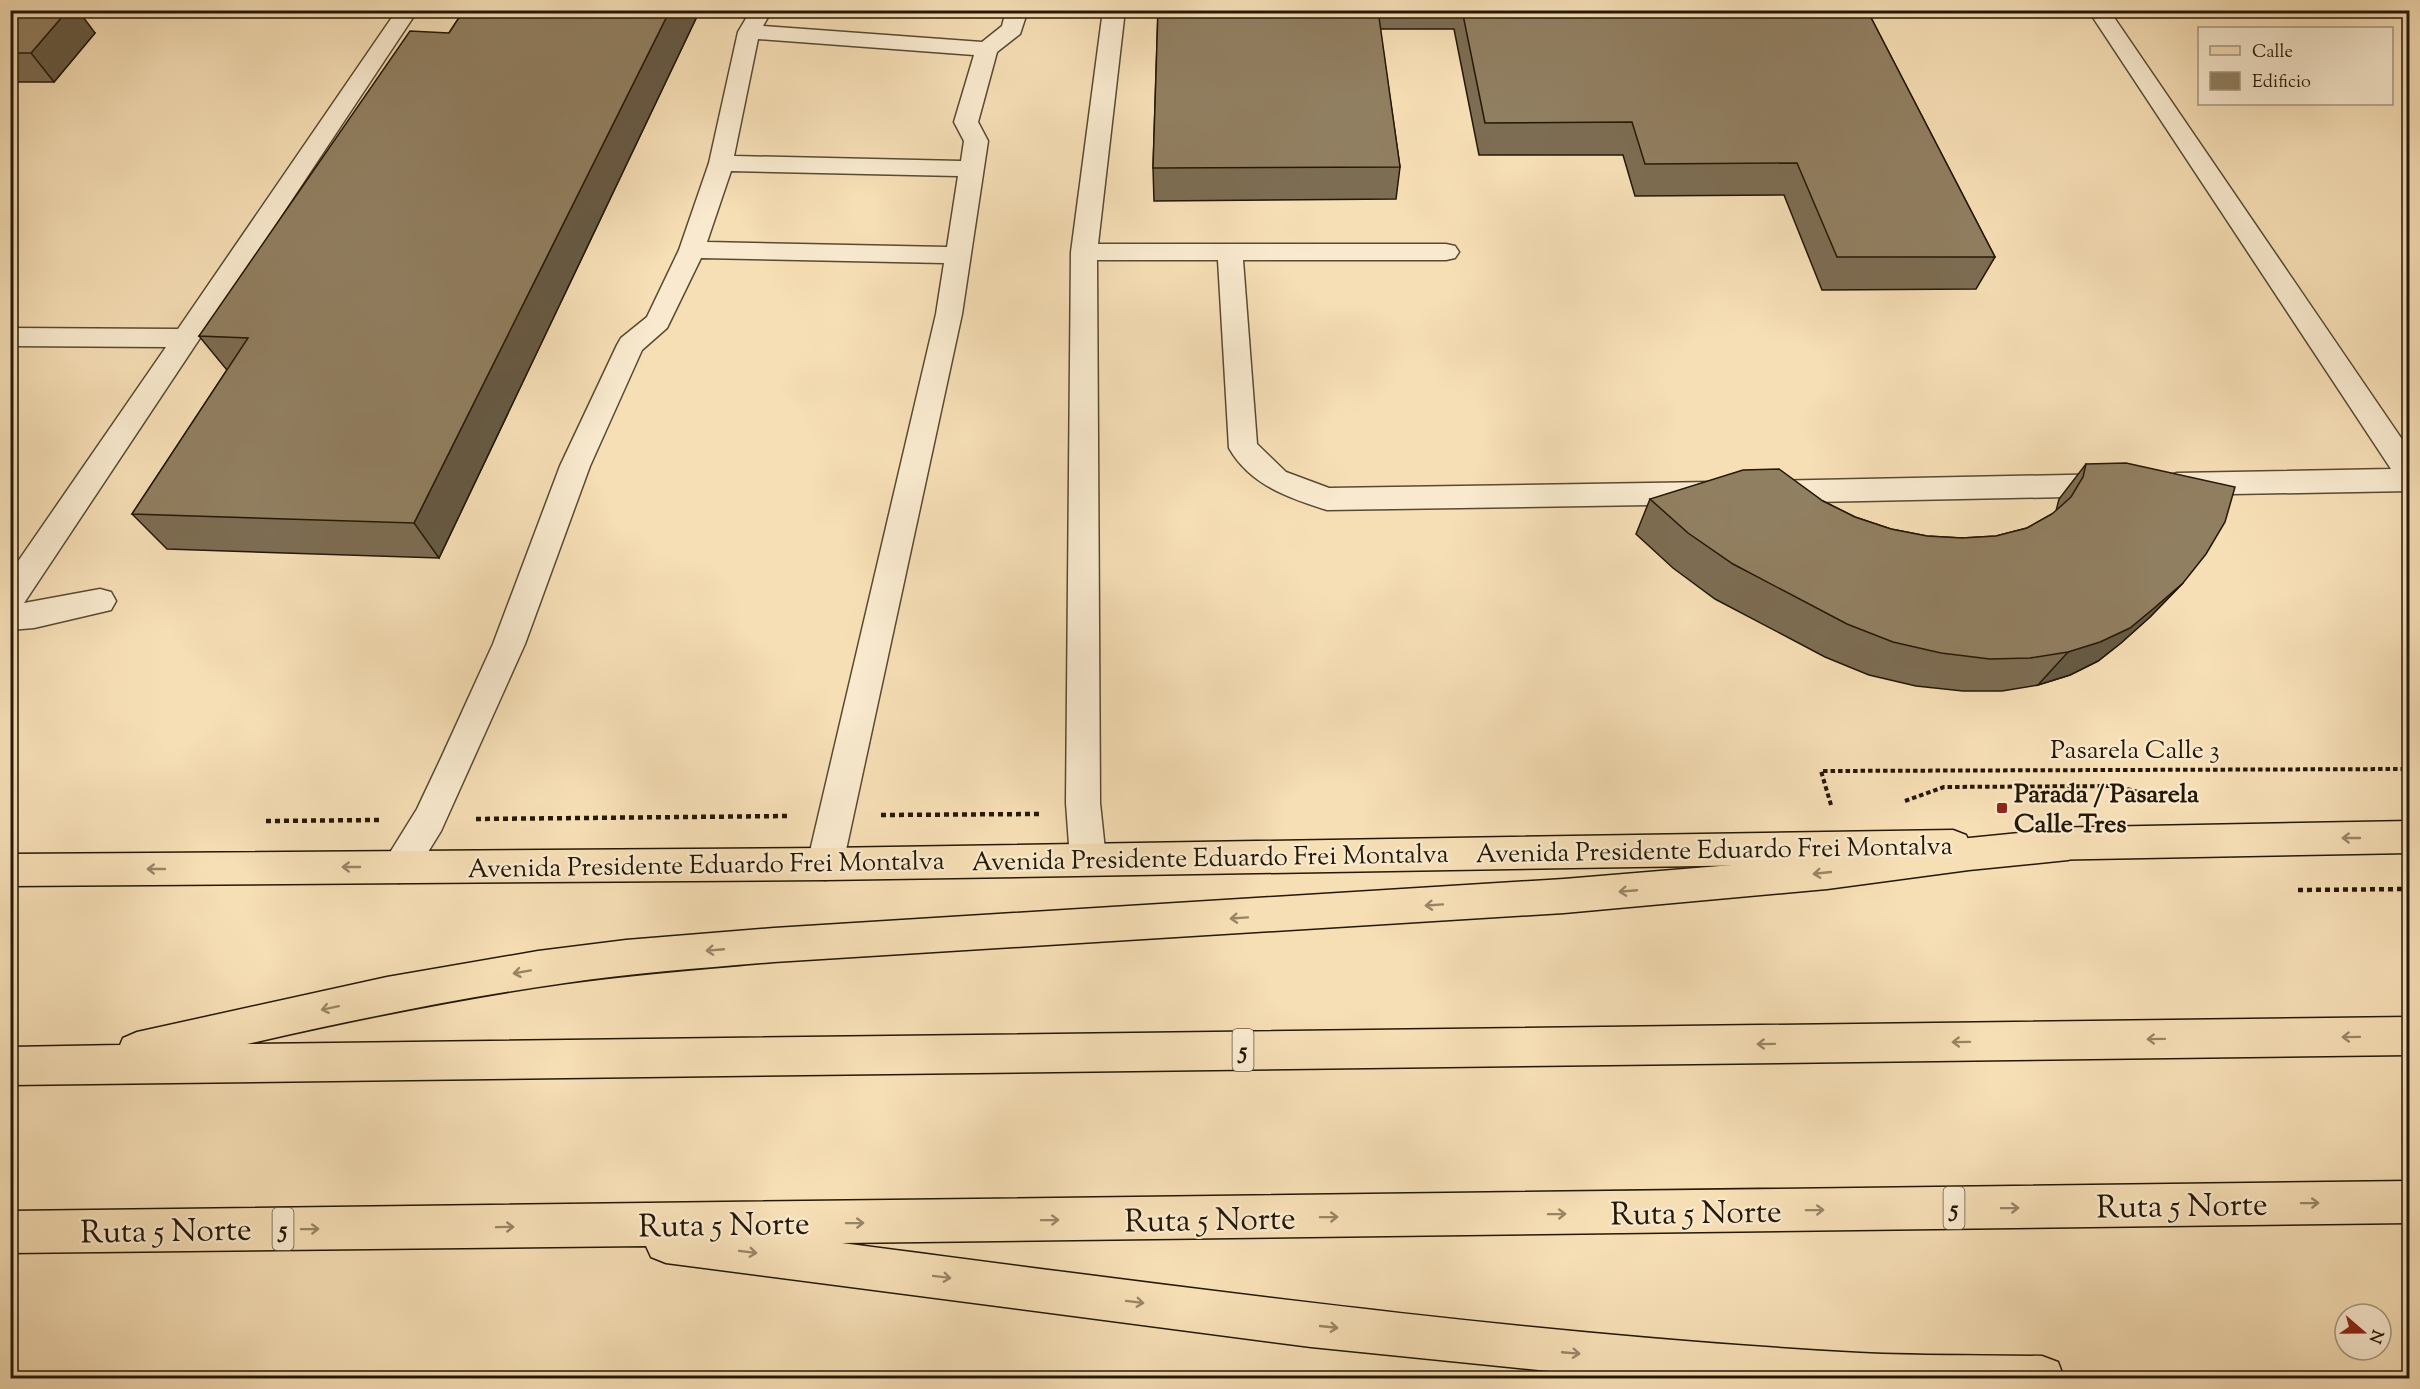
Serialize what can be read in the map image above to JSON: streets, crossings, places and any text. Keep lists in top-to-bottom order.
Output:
{
  "streets": {
    "main road": ["Avenida Presidente Eduardo Frei Montalva", "5", "Ruta 5 Norte"],
    "path": ["Pasarela Calle 3"]
  },
  "places": {
    "transit": ["Parada / Pasarela Calle Tres"]
  },
  "legend": ["Calle", "Edificio"],
  "north": "right"
}
